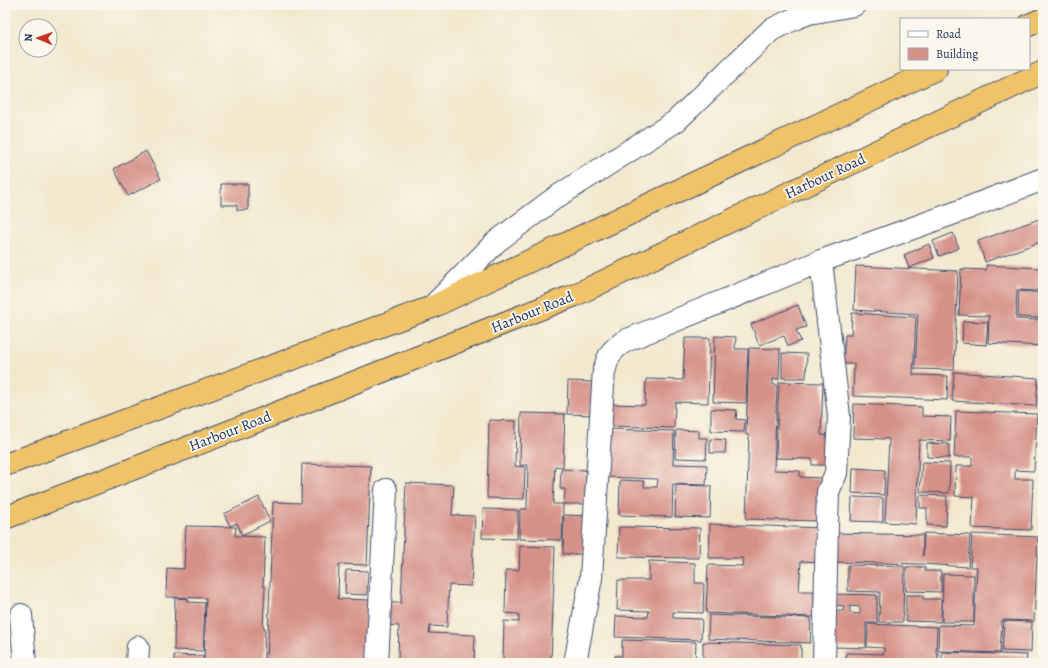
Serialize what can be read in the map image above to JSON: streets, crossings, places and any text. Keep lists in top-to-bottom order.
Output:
{
  "streets": {
    "highway": ["Harbour Road"]
  },
  "legend": ["Road", "Building"],
  "north": "left"
}
